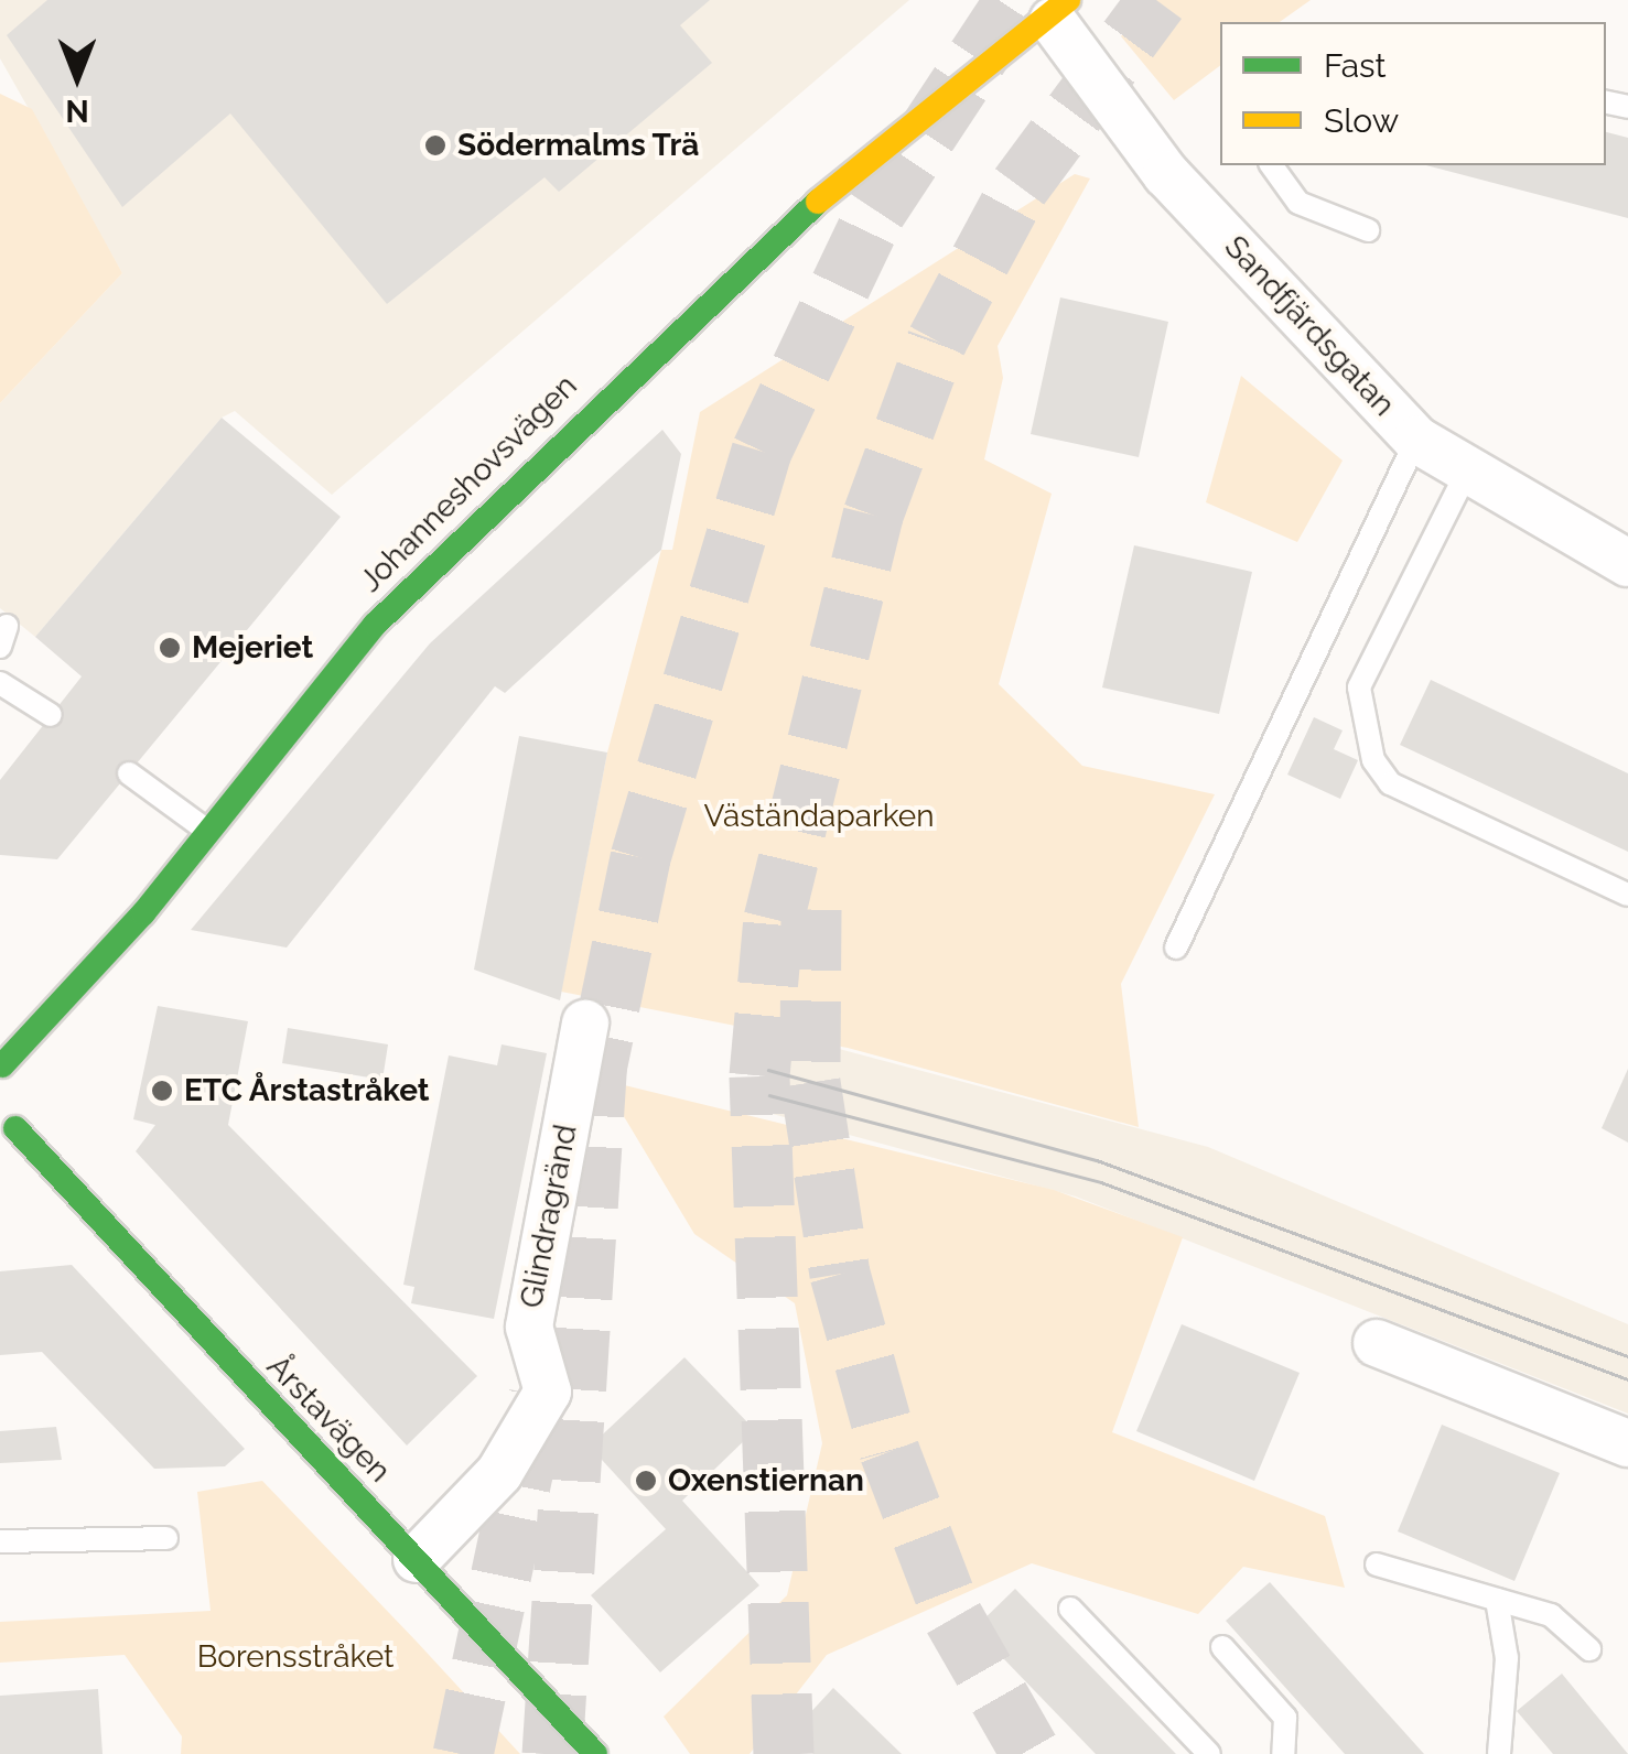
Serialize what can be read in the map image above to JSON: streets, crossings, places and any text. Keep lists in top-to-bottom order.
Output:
{
  "streets": {
    "main road": ["Johanneshovsvägen", "Årstavägen"],
    "street": ["Sandfjärdsgatan", "Glindragränd"]
  },
  "crossings": [
    ["Sandfjärdsgatan", "Johanneshovsvägen"],
    ["Glindragränd", "Årstavägen"]
  ],
  "parks": ["Väständaparken", "Borensstråket"],
  "places": [
    "Södermalms Trä",
    "Mejeriet",
    "ETC Årstastråket",
    "Oxenstiernan"
  ],
  "legend": ["Fast", "Slow"],
  "north": "bottom"
}
